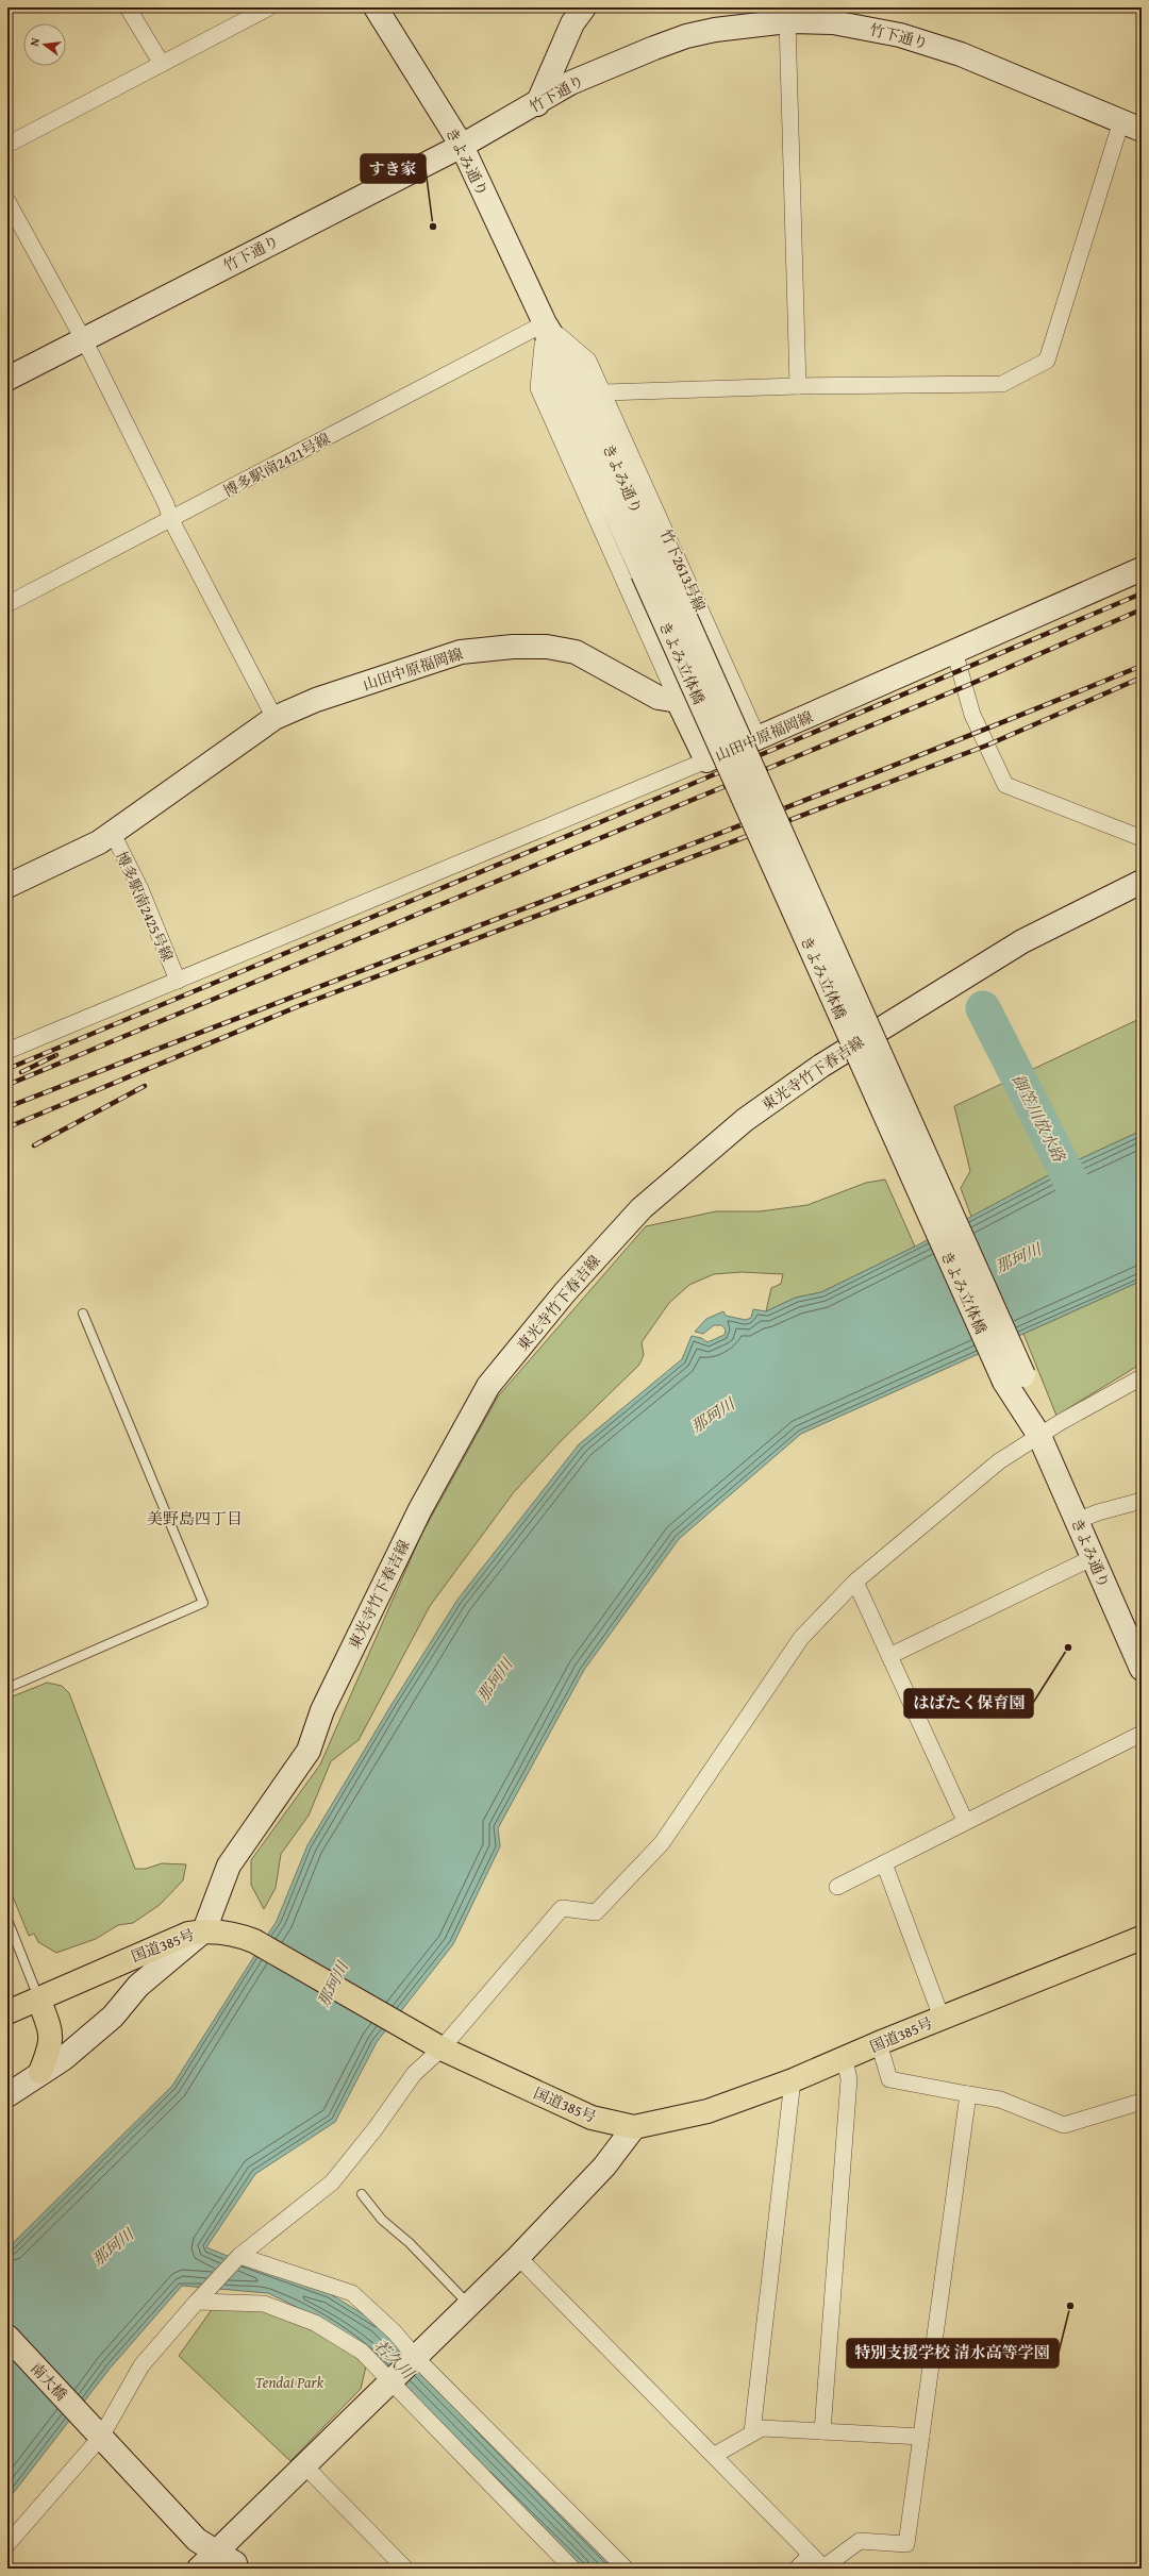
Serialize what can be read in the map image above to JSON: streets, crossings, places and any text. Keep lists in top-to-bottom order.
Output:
{
  "streets": {
    "highway": ["国道385号"],
    "street": [
      "竹下通り",
      "きよみ通り",
      "博多駅南2421号線",
      "竹下2613号線",
      "きよみ立体橋",
      "山田中原福岡線",
      "博多駅南2425号線",
      "東光寺竹下春吉線",
      "南大橋"
    ]
  },
  "crossings": [
    ["竹下通り", "きよみ通り"],
    ["きよみ通り", "博多駅南2421号線"],
    ["きよみ通り", "竹下2613号線"],
    ["きよみ通り", "きよみ立体橋"],
    ["博多駅南2421号線", "竹下2613号線"],
    ["竹下2613号線", "山田中原福岡線"],
    ["山田中原福岡線", "博多駅南2425号線"],
    ["東光寺竹下春吉線", "国道385号"]
  ],
  "districts": ["美野島四丁目"],
  "water": ["御笠川放水路", "那珂川", "若久川"],
  "parks": ["Tendai Park"],
  "places": ["すき家", "はばたく保育園", "特別支援学校 清水高等学園"],
  "north": "left"
}
